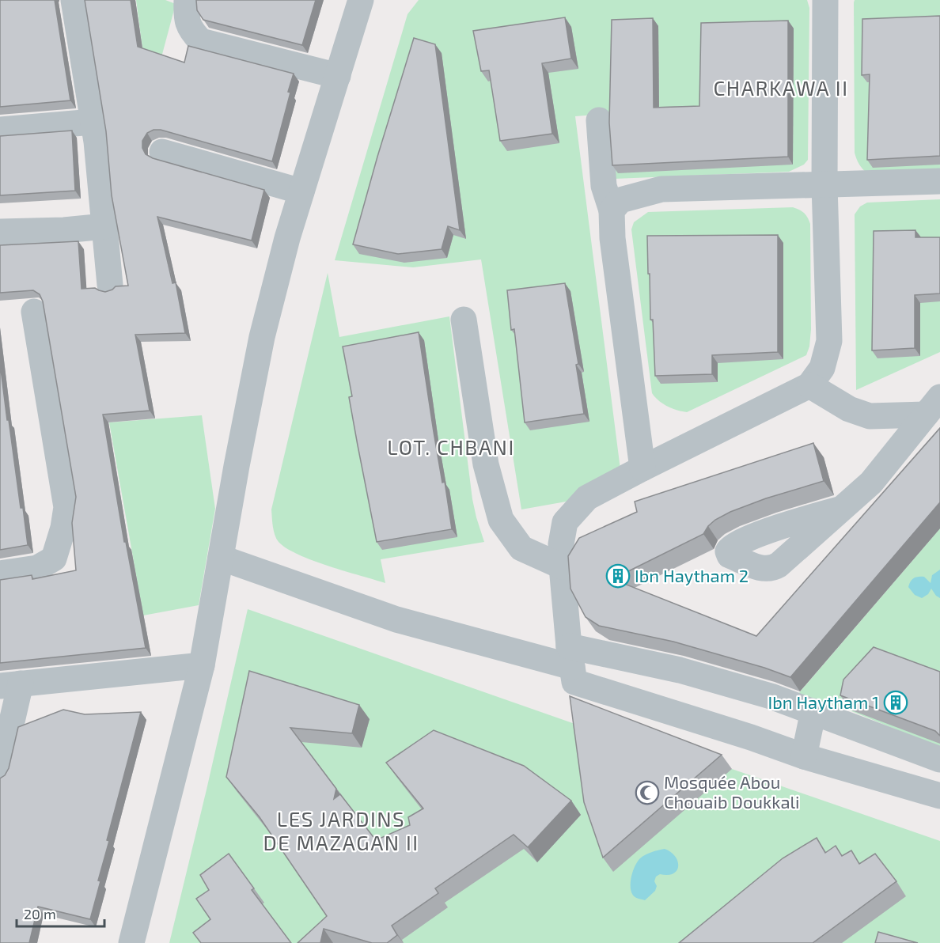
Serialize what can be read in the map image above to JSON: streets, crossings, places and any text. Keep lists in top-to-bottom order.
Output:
{
  "districts": ["CHARKAWA II", "LOT. CHBANI", "LES JARDINS DE MAZAGAN II"],
  "places": {
    "building": ["Ibn Haytham 2", "Ibn Haytham 1"],
    "mosque": ["Mosquée Abou Chouaib Doukkali"]
  },
  "scale_bar": "20 m"
}
